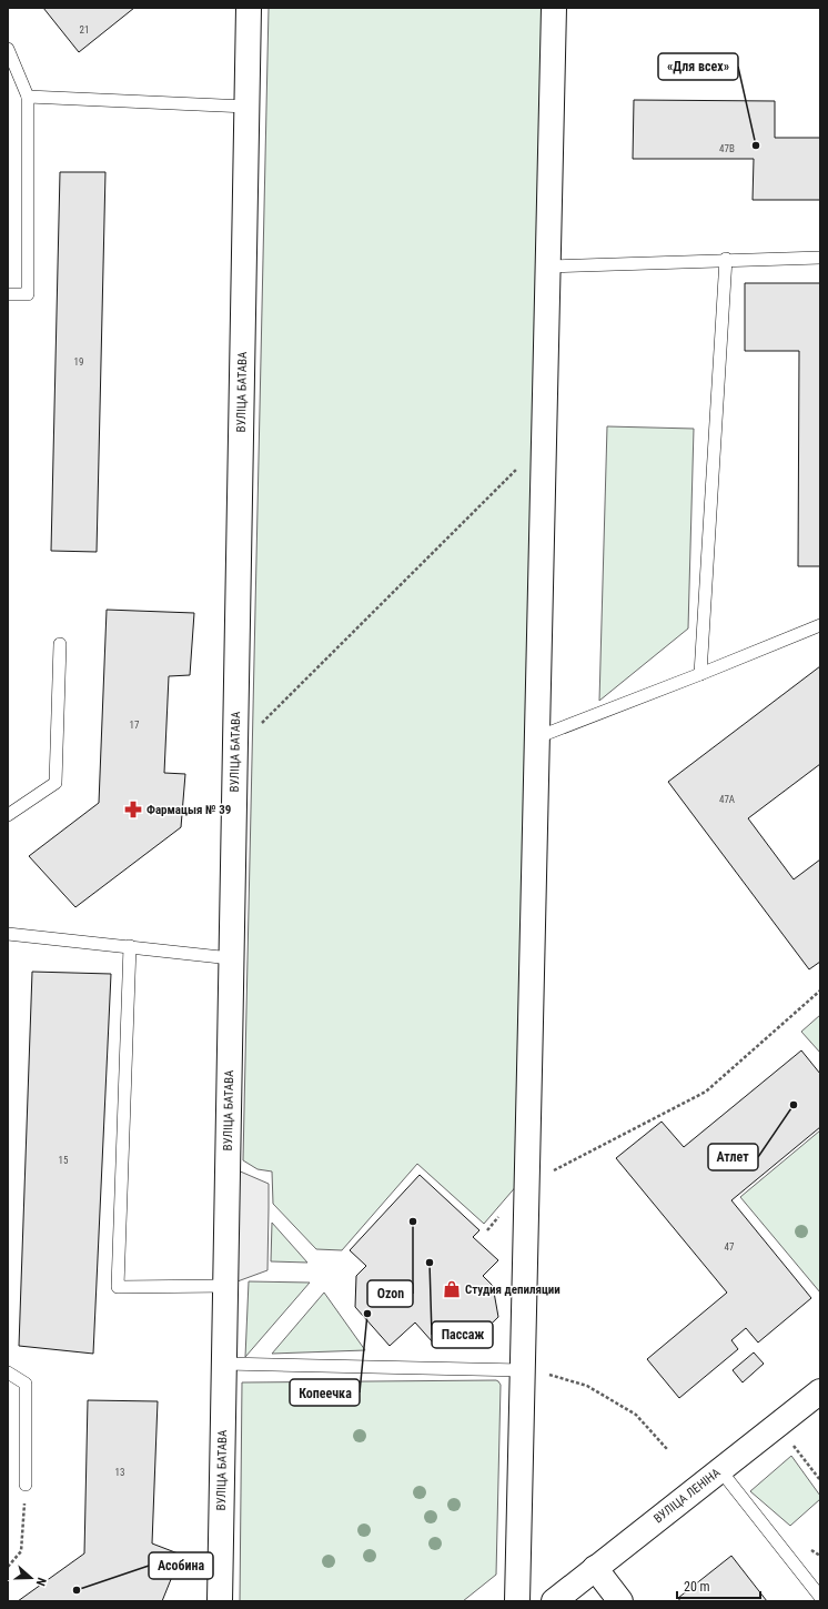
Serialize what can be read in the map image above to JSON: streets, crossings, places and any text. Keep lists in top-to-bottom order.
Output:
{
  "streets": {
    "street": ["ВУЛІЦА БАТАВА", "ВУЛІЦА ЛЕНІНА"]
  },
  "places": {
    "other": [
      "«Для всех»",
      "Атлет",
      "Ozon",
      "Пассаж",
      "Копеечка",
      "Асобина"
    ],
    "pharmacy": ["Фармацыя № 39"],
    "shop": ["Студия депиляции"]
  },
  "house_numbers": [
    "21",
    "47В",
    "19",
    "17",
    "47А",
    "15",
    "47",
    "13"
  ],
  "scale_bar": "20 m",
  "north": "right"
}
